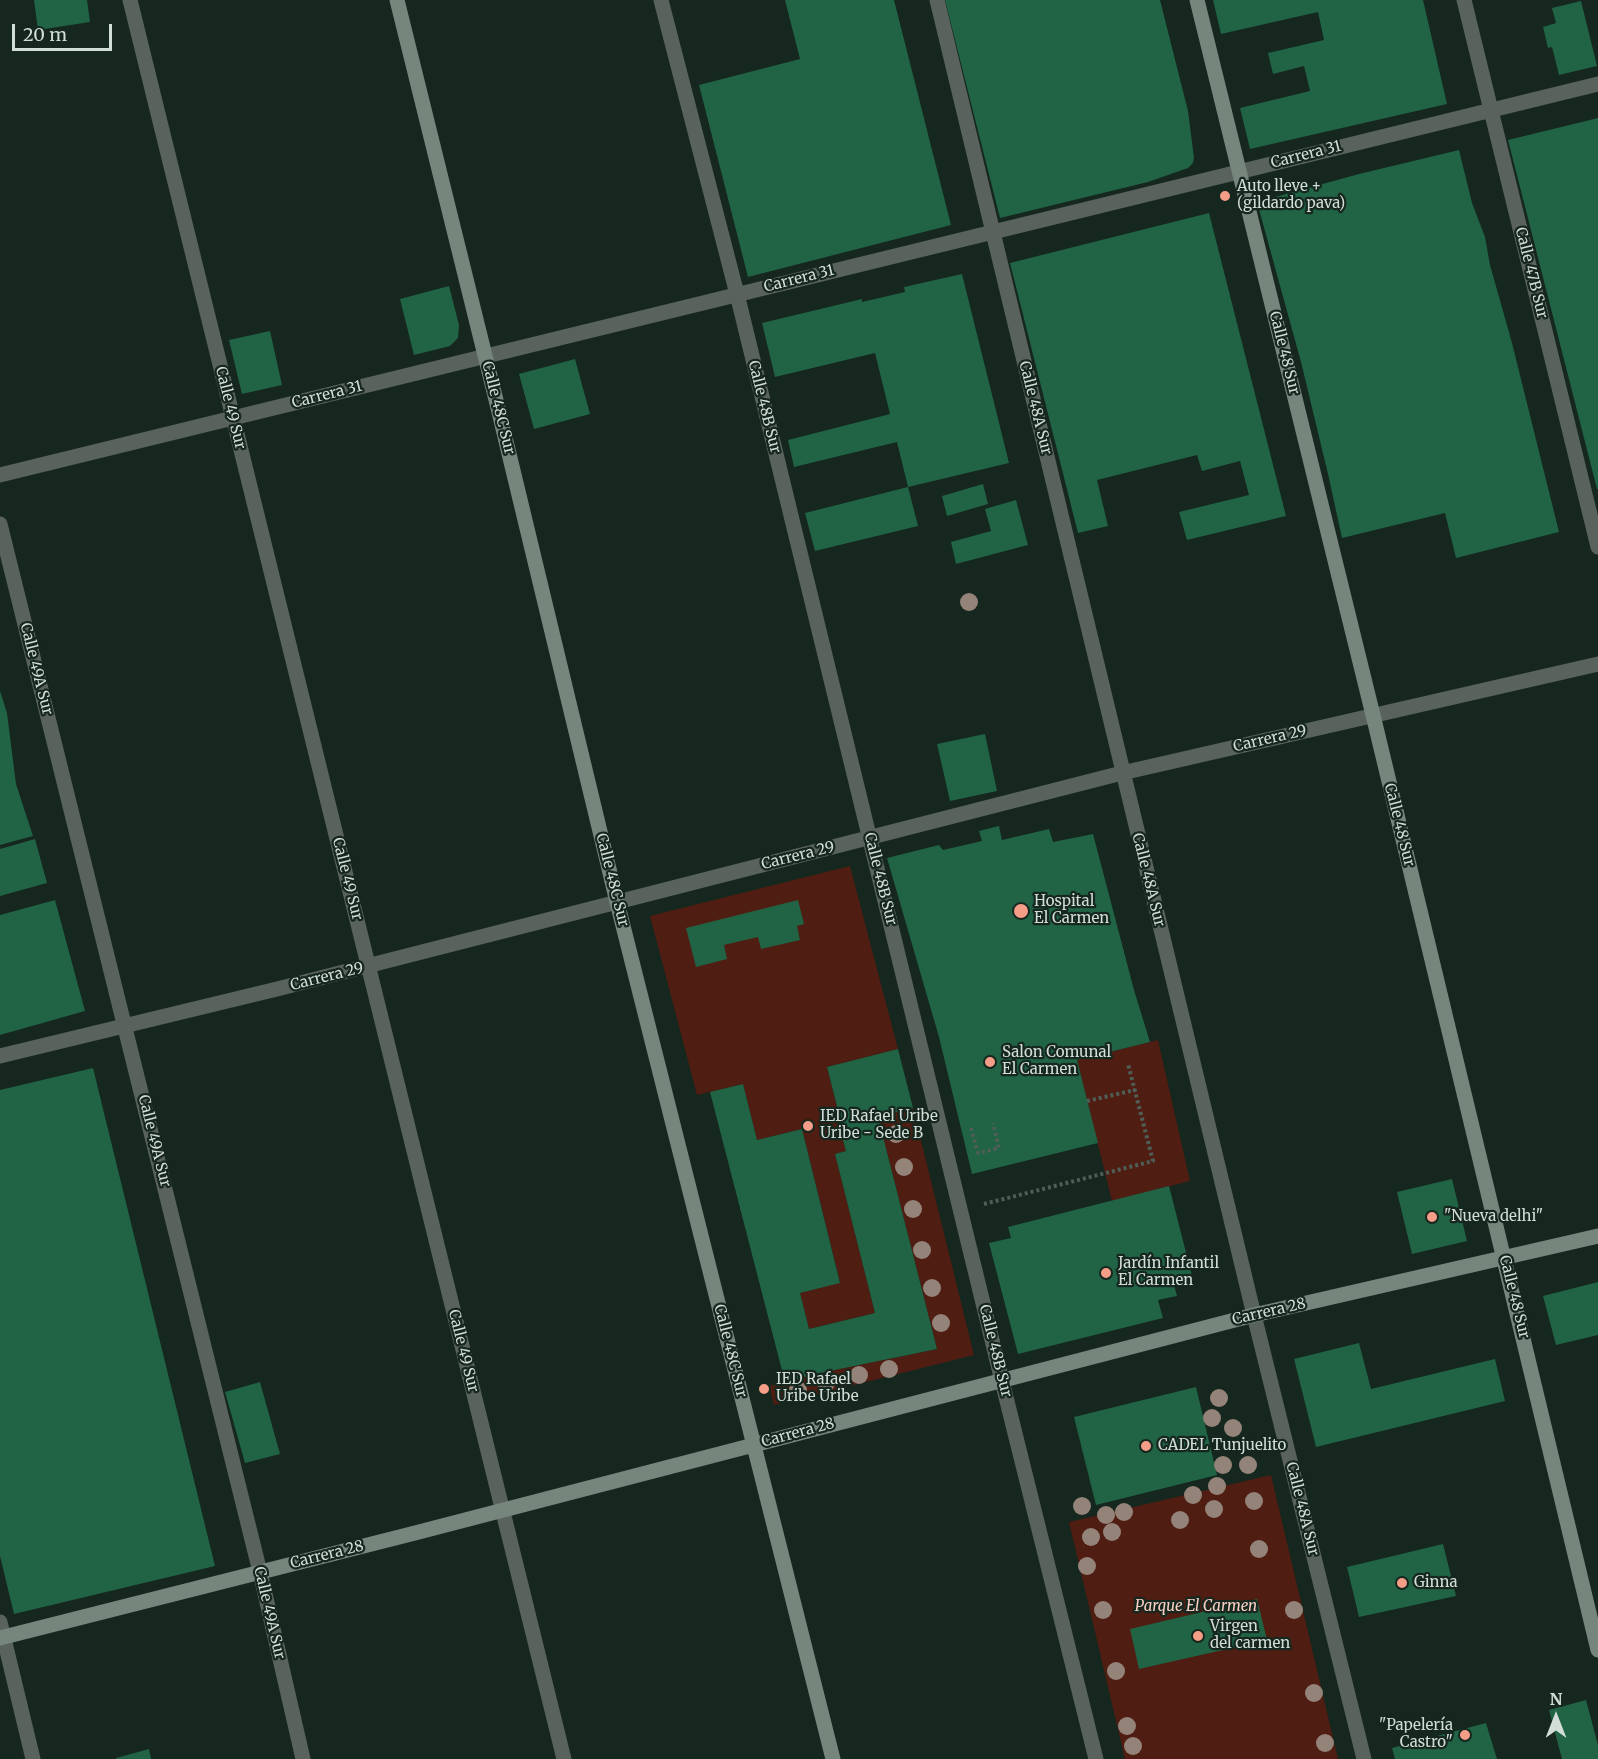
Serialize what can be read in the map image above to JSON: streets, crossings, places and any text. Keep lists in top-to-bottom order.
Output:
{
  "streets": {
    "street": [
      "Carrera 31",
      "Calle 47B Sur",
      "Calle 48 Sur",
      "Calle 48B Sur",
      "Calle 49 Sur",
      "Calle 48C Sur",
      "Calle 48A Sur",
      "Calle 49A Sur",
      "Carrera 29",
      "Carrera 28"
    ]
  },
  "crossings": [
    ["Carrera 31", "Calle 47B Sur"],
    ["Carrera 31", "Calle 48 Sur"],
    ["Carrera 31", "Calle 48B Sur"],
    ["Carrera 31", "Calle 49 Sur"],
    ["Carrera 31", "Calle 48C Sur"],
    ["Carrera 31", "Calle 48A Sur"],
    ["Calle 48 Sur", "Carrera 29"],
    ["Calle 48 Sur", "Carrera 28"],
    ["Calle 48B Sur", "Carrera 29"],
    ["Calle 48B Sur", "Carrera 28"],
    ["Calle 49 Sur", "Carrera 29"],
    ["Calle 49 Sur", "Carrera 28"],
    ["Calle 48C Sur", "Carrera 29"],
    ["Calle 48C Sur", "Carrera 28"],
    ["Calle 48A Sur", "Carrera 29"],
    ["Calle 48A Sur", "Carrera 28"],
    ["Calle 49A Sur", "Carrera 29"],
    ["Calle 49A Sur", "Carrera 28"]
  ],
  "parks": ["Parque El Carmen"],
  "places": [
    "Auto lleve + (gildardo pava)",
    "Hospital El Carmen",
    "Salon Comunal El Carmen",
    "IED Rafael Uribe Uribe - Sede B",
    "\"Nueva delhi\"",
    "Jardín Infantil El Carmen",
    "IED Rafael Uribe Uribe",
    "CADEL Tunjuelito",
    "Ginna",
    "Virgen del carmen",
    "\"Papelería Castro\""
  ],
  "scale_bar": "20 m",
  "north": "top"
}
